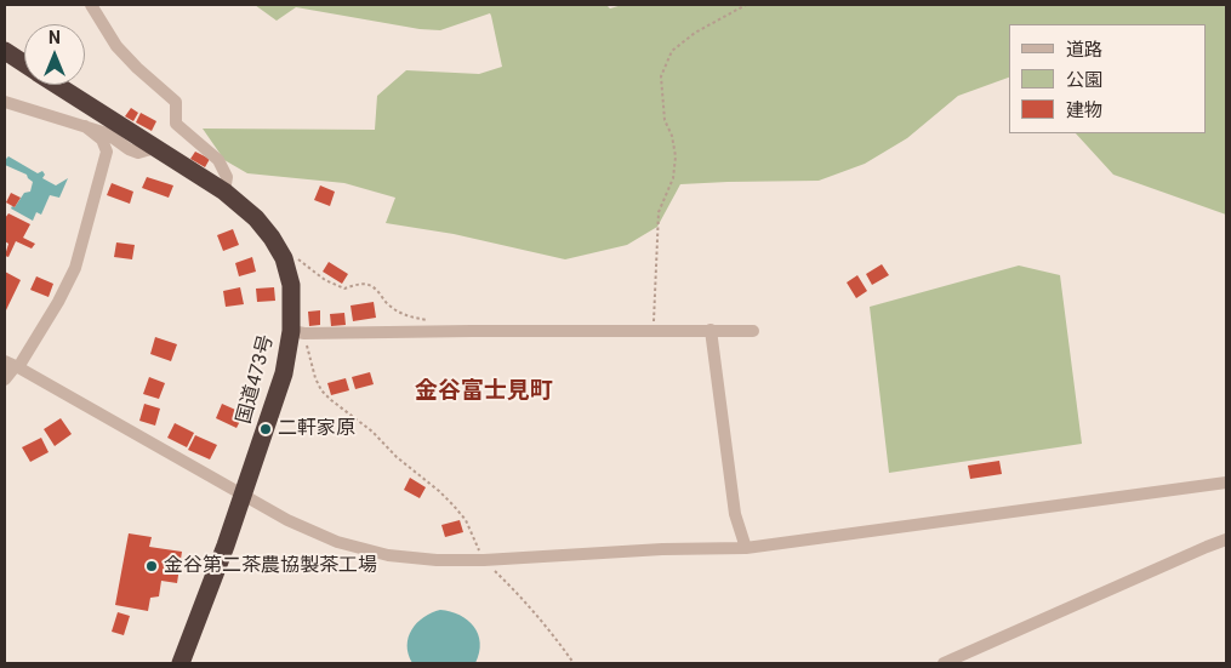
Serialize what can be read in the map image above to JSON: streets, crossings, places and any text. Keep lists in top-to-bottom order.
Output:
{
  "streets": {
    "highway": ["国道473号"]
  },
  "districts": ["金谷富士見町"],
  "places": ["二軒家原", "金谷第二茶農協製茶工場"],
  "legend": ["道路", "公園", "建物"],
  "north": "top"
}
